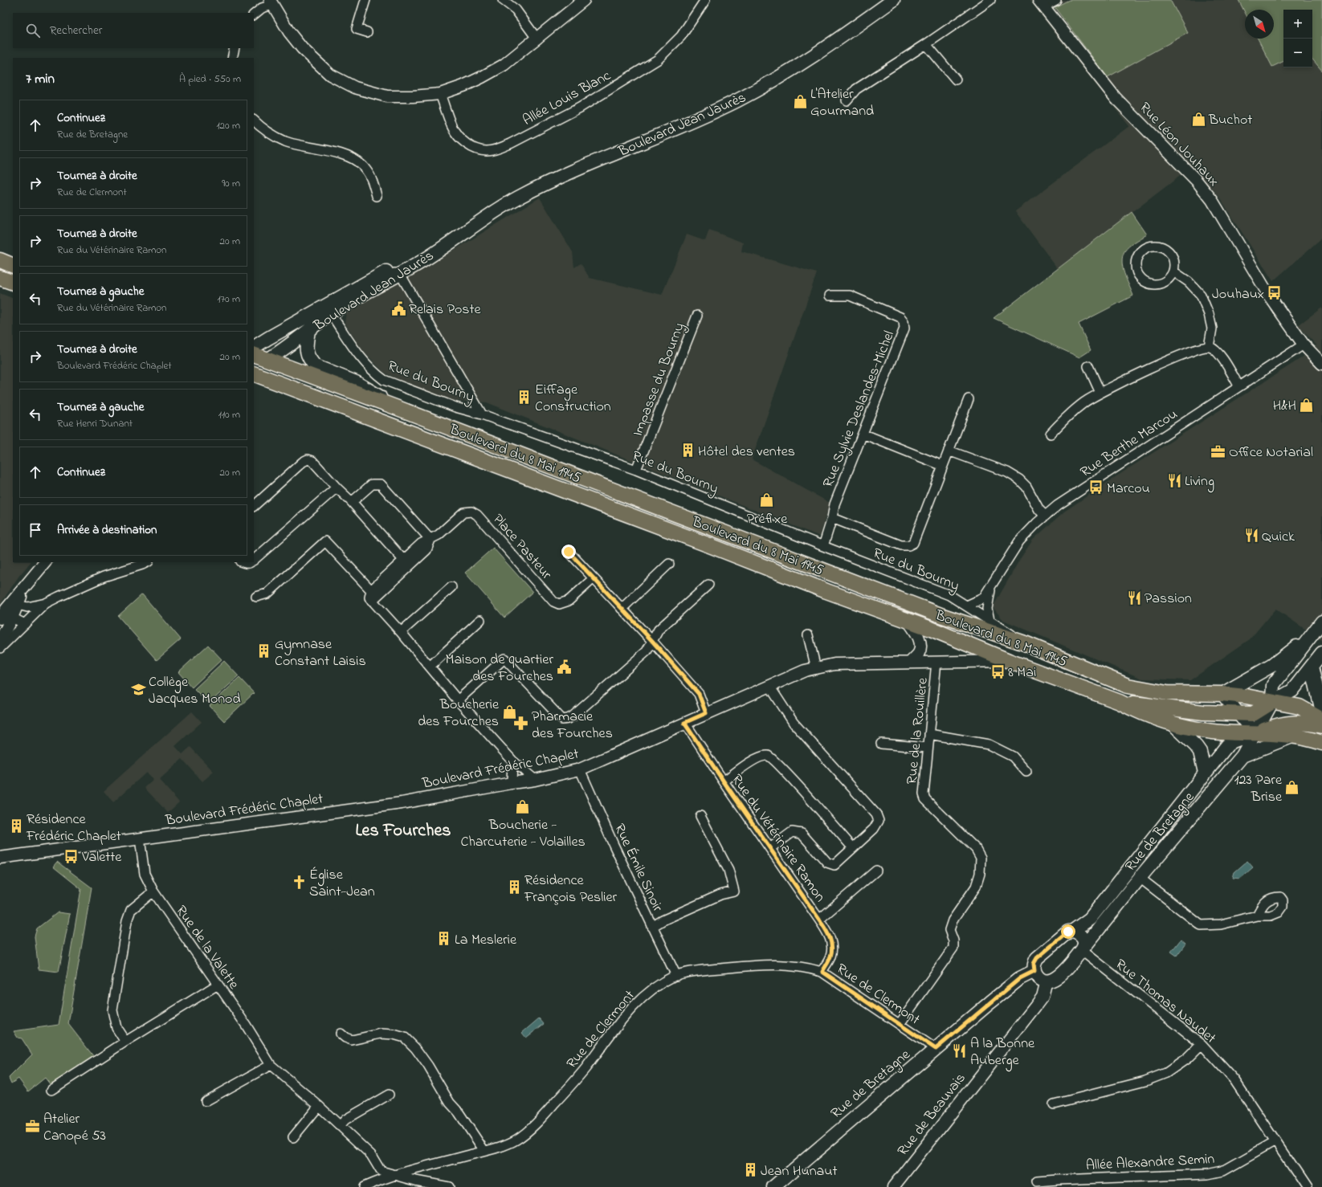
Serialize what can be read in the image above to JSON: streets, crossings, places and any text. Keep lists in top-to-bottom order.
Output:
{
  "streets": {
    "main road": ["Boulevard Jean Jaurès", "Boulevard du 8 Mai 1945", "Rue de Bretagne"],
    "street": [
      "Allée Louis Blanc",
      "Rue Léon Jouhaux",
      "Impasse du Bourny",
      "Rue du Bourny",
      "Rue Sylvie Deslandes-Michel",
      "Rue Berthe Marcou",
      "Place Pasteur",
      "Rue de la Rouillère",
      "Boulevard Frédéric Chaplet",
      "Rue du Vétérinaire Ramon",
      "Rue Émile Sinoir",
      "Rue de la Valette",
      "Rue de Clermont",
      "Rue Thomas Naudet",
      "Rue de Beauvais",
      "Allée Alexandre Semin"
    ]
  },
  "crossings": [
    ["Boulevard Jean Jaurès", "Rue du Bourny"],
    ["Boulevard Jean Jaurès", "Boulevard du 8 Mai 1945"],
    ["Rue Léon Jouhaux", "Rue Berthe Marcou"],
    ["Impasse du Bourny", "Rue du Bourny"],
    ["Rue du Bourny", "Rue Sylvie Deslandes-Michel"],
    ["Rue du Bourny", "Rue Berthe Marcou"],
    ["Rue du Bourny", "Boulevard du 8 Mai 1945"],
    ["Boulevard du 8 Mai 1945", "Boulevard Frédéric Chaplet"],
    ["Boulevard du 8 Mai 1945", "Rue de Bretagne"],
    ["Rue de la Rouillère", "Boulevard Frédéric Chaplet"],
    ["Rue de la Rouillère", "Rue de Clermont"],
    ["Boulevard Frédéric Chaplet", "Rue du Vétérinaire Ramon"],
    ["Boulevard Frédéric Chaplet", "Rue Émile Sinoir"],
    ["Boulevard Frédéric Chaplet", "Rue de la Valette"],
    ["Rue de Bretagne", "Rue de Clermont"],
    ["Rue de Bretagne", "Rue Thomas Naudet"],
    ["Rue de Bretagne", "Rue de Beauvais"],
    ["Rue du Vétérinaire Ramon", "Rue de Clermont"],
    ["Rue Émile Sinoir", "Rue de Clermont"],
    ["Rue de la Valette", "Rue de Clermont"],
    ["Rue Thomas Naudet", "Allée Alexandre Semin"]
  ],
  "districts": ["Les Fourches"],
  "places": {
    "shop": [
      "L'Atelier Gourmand",
      "Buchot",
      "H&H",
      "Préfixe",
      "Boucherie des Fourches",
      "123 Pare Brise",
      "Boucherie - Charcuterie - Volailles"
    ],
    "bus stop": [
      "Jouhaux",
      "Marcou",
      "8 Mai",
      "Valette"
    ],
    "public building": ["Relais Poste", "Maison de quartier des Fourches"],
    "building": [
      "Eiffage Construction",
      "Hôtel des ventes",
      "Gymnase Constant Laisis",
      "Résidence Frédéric Chaplet",
      "Résidence François Peslier",
      "La Meslerie",
      "Jean Hunaut"
    ],
    "office": ["Office Notarial", "Atelier Canopé 53"],
    "restaurant": [
      "Living",
      "Quick",
      "Passion",
      "A la Bonne Auberge"
    ],
    "school or university": ["Collège Jacques Monod"],
    "pharmacy": ["Pharmacie des Fourches"],
    "church": ["Église Saint-Jean"]
  },
  "north": "bottom right",
  "page": {
    "map_buttons": ["+", "−"],
    "search": "Rechercher",
    "heading": ["7 min", "À pied · 550 m"],
    "list": [
      ["Continuez", "Rue de Bretagne", "120 m"],
      ["Tournez à droite", "Rue de Clermont", "90 m"],
      ["Tournez à droite", "Rue du Vétérinaire Ramon", "20 m"],
      ["Tournez à gauche", "Rue du Vétérinaire Ramon", "170 m"],
      ["Tournez à droite", "Boulevard Frédéric Chaplet", "20 m"],
      ["Tournez à gauche", "Rue Henri Dunant", "110 m"],
      ["Continuez", "20 m"],
      "Arrivée à destination"
    ]
  }
}
